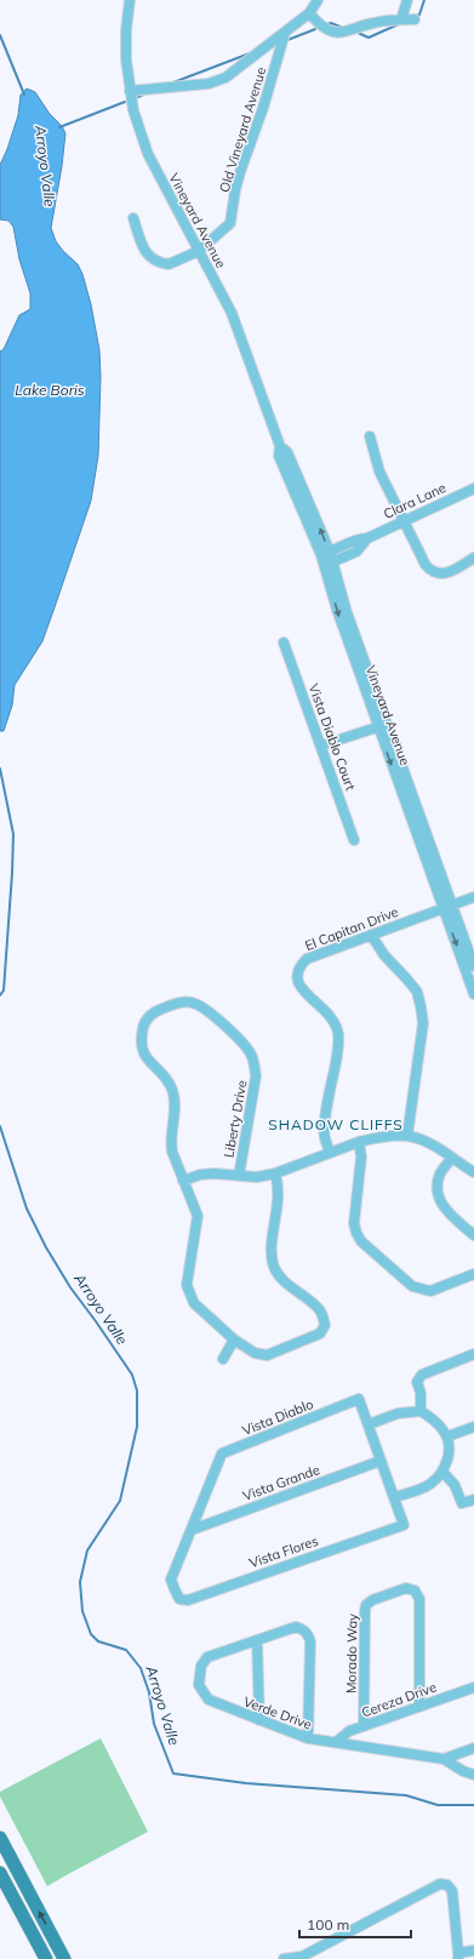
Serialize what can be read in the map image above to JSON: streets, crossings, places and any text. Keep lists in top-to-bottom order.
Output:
{
  "streets": {
    "street": [
      "Old Vineyard Avenue",
      "Vineyard Avenue",
      "Clara Lane",
      "Vista Diablo Court",
      "El Capitan Drive",
      "Liberty Drive",
      "Vista Diablo",
      "Vista Grande",
      "Vista Flores",
      "Morado Way",
      "Cereza Drive",
      "Verde Drive"
    ]
  },
  "crossings": [
    ["Old Vineyard Avenue", "Vineyard Avenue"],
    ["Vineyard Avenue", "Clara Lane"],
    ["Vineyard Avenue", "El Capitan Drive"],
    ["Vista Diablo", "Vista Grande"],
    ["Vista Diablo", "Vista Flores"],
    ["Vista Grande", "Vista Flores"],
    ["Morado Way", "Cereza Drive"],
    ["Cereza Drive", "Verde Drive"]
  ],
  "districts": ["SHADOW CLIFFS"],
  "water": ["Arroyo Valle", "Lake Boris"],
  "scale_bar": "100 m"
}
